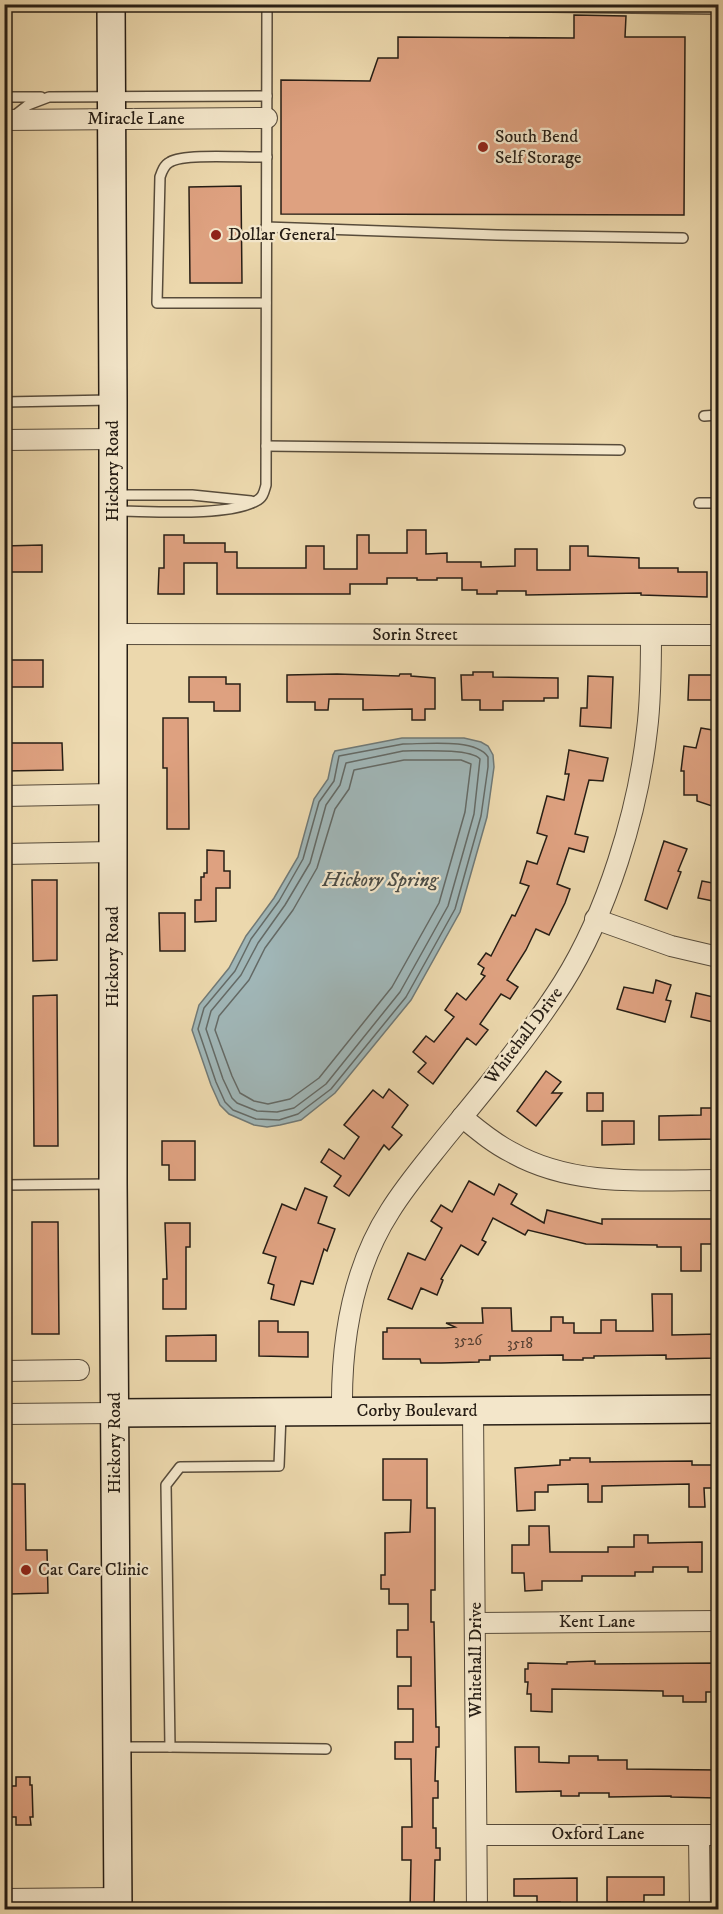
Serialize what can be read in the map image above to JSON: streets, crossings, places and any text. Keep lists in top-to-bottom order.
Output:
{
  "streets": {
    "street": [
      "Miracle Lane",
      "Hickory Road",
      "Sorin Street",
      "Whitehall Drive",
      "Corby Boulevard",
      "Kent Lane",
      "Oxford Lane"
    ]
  },
  "crossings": [
    ["Miracle Lane", "Hickory Road"],
    ["Hickory Road", "Sorin Street"],
    ["Hickory Road", "Corby Boulevard"],
    ["Sorin Street", "Whitehall Drive"],
    ["Whitehall Drive", "Corby Boulevard"],
    ["Whitehall Drive", "Kent Lane"],
    ["Whitehall Drive", "Oxford Lane"]
  ],
  "water": ["Hickory Spring"],
  "places": ["South Bend Self Storage", "Dollar General", "Cat Care Clinic"],
  "house_numbers": ["3526", "3518"]
}
